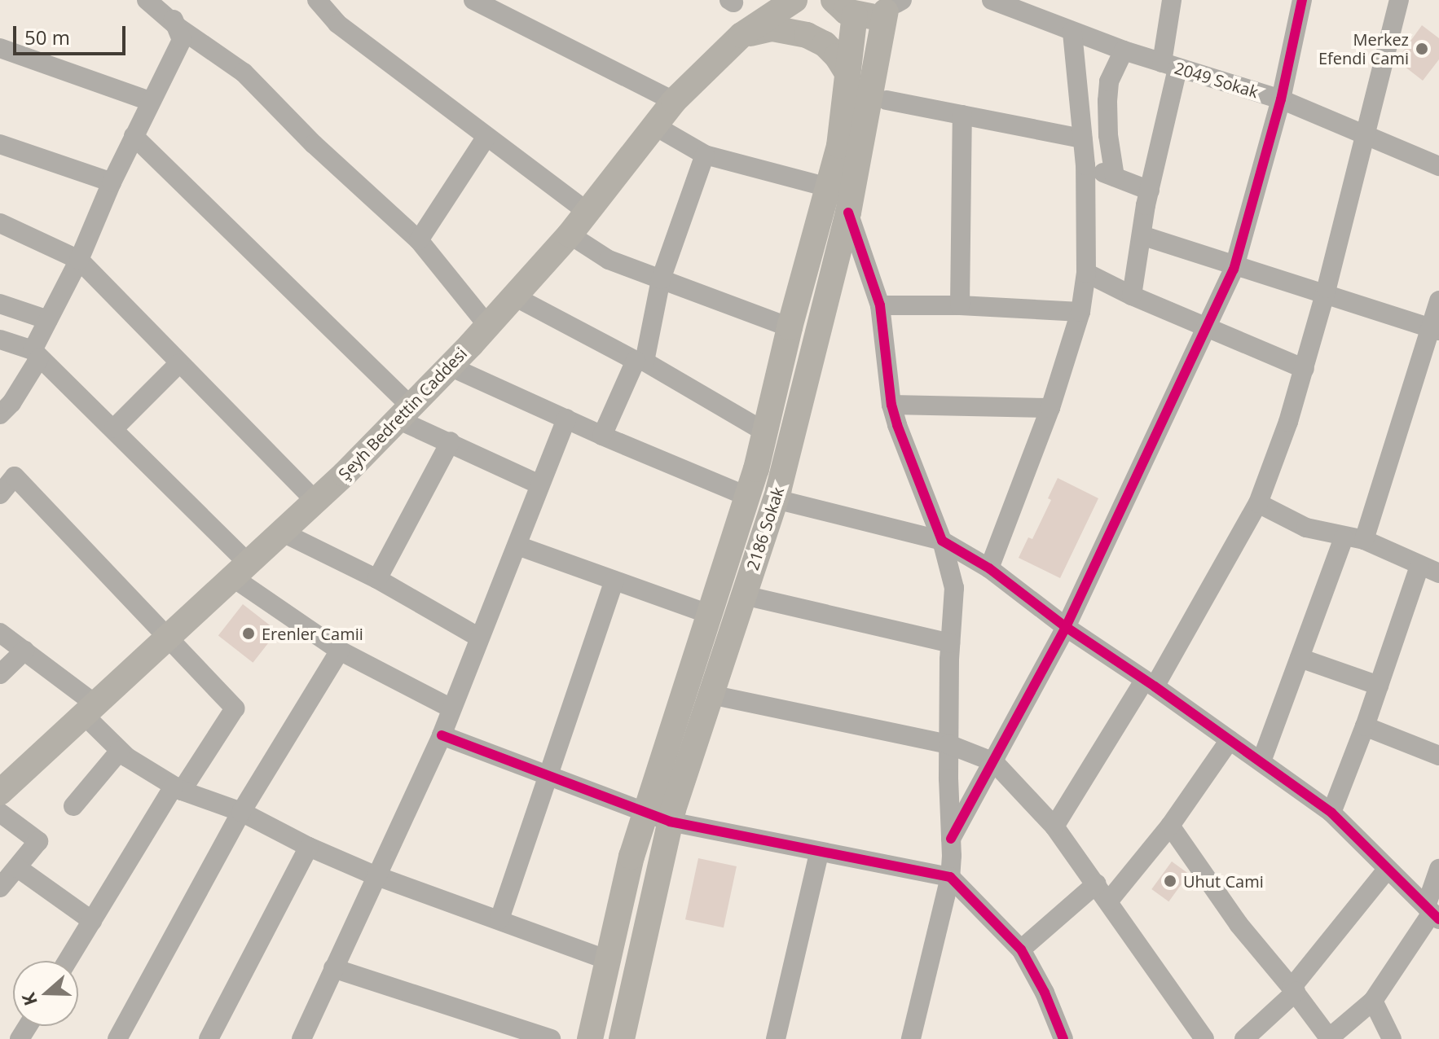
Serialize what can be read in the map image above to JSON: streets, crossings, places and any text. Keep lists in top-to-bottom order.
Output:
{
  "streets": {
    "main road": ["Şeyh Bedrettin Caddesi", "2186 Sokak"],
    "street": ["2049 Sokak"]
  },
  "crossings": [
    ["Şeyh Bedrettin Caddesi", "2186 Sokak"]
  ],
  "places": ["Merkez Efendi Cami", "Erenler Camii", "Uhut Cami"],
  "scale_bar": "50 m",
  "north": "left"
}
